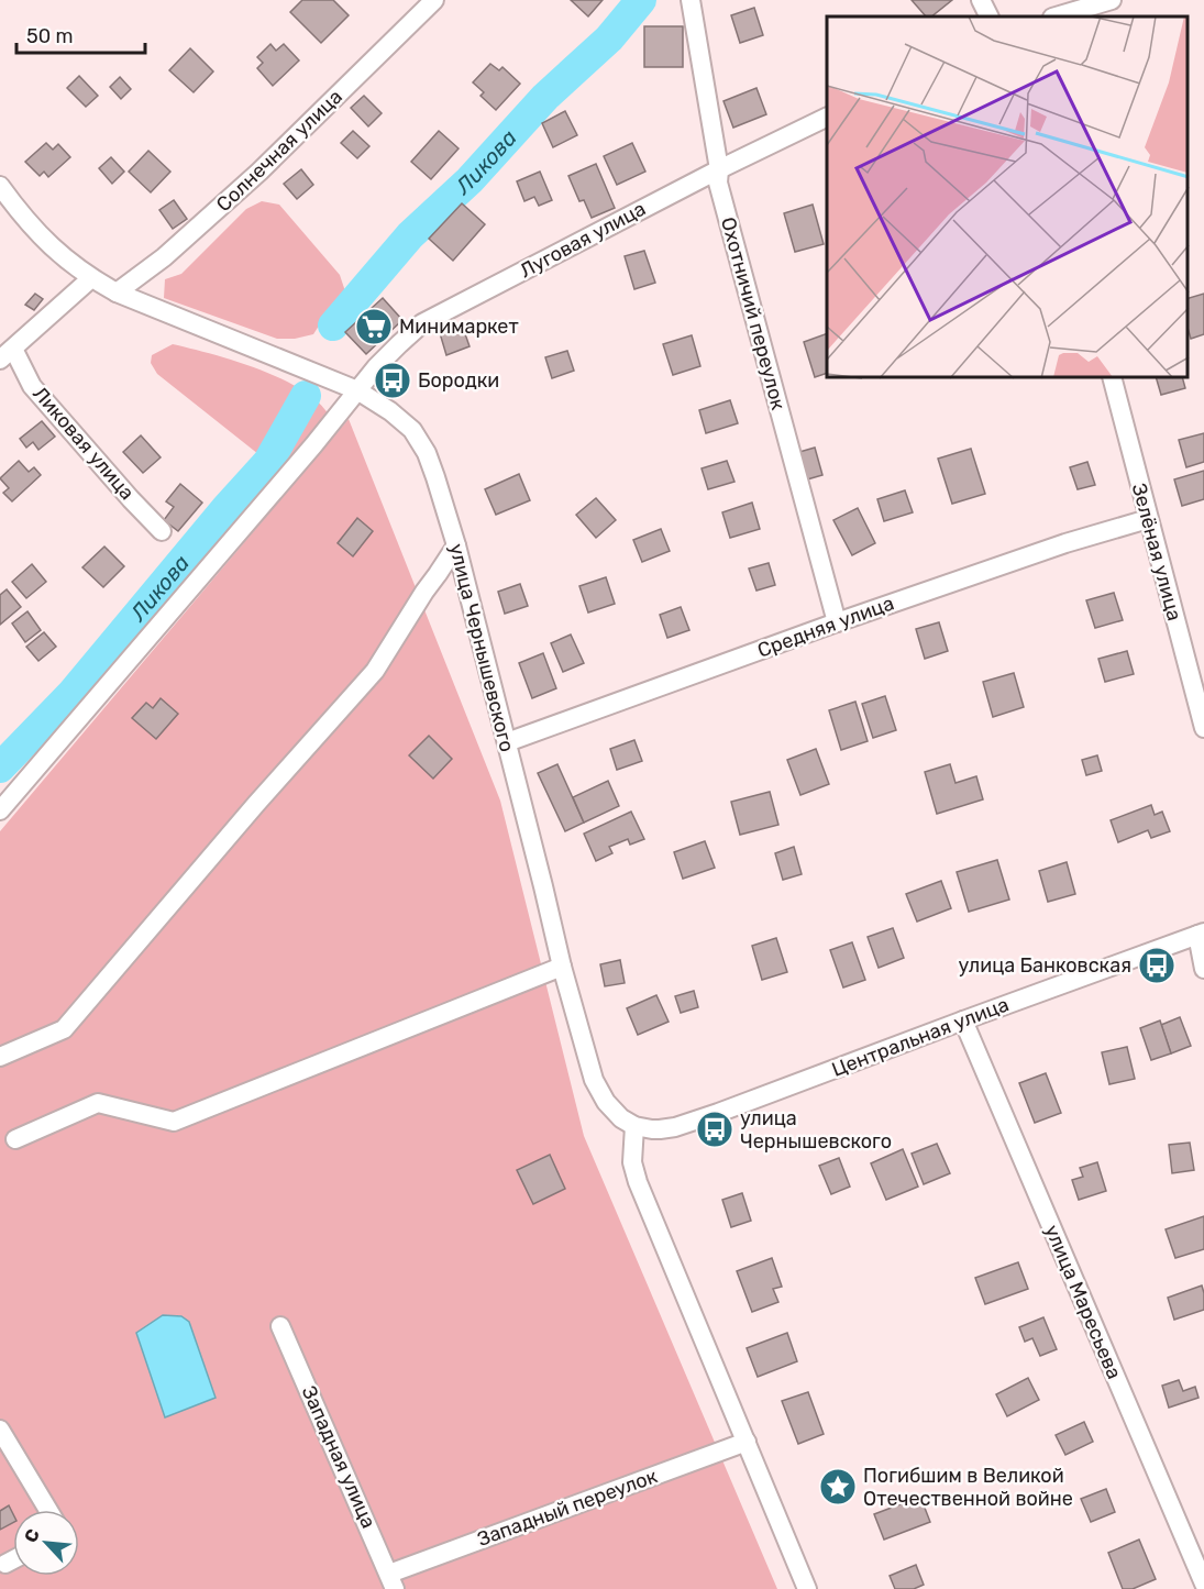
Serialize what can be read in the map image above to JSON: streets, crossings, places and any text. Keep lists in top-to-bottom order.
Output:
{
  "streets": {
    "street": [
      "Солнечная улица",
      "Луговая улица",
      "Охотничий переулок",
      "Ликовая улица",
      "Зелёная улица",
      "Средняя улица",
      "улица Чернышевского",
      "Центральная улица",
      "улица Маресьева",
      "Западная улица",
      "Западный переулок"
    ]
  },
  "crossings": [
    ["Солнечная улица", "улица Чернышевского"],
    ["Луговая улица", "Охотничий переулок"],
    ["Луговая улица", "улица Чернышевского"],
    ["Охотничий переулок", "Средняя улица"],
    ["Зелёная улица", "Средняя улица"],
    ["Средняя улица", "улица Чернышевского"],
    ["улица Чернышевского", "Центральная улица"],
    ["Центральная улица", "улица Маресьева"],
    ["Западная улица", "Западный переулок"]
  ],
  "water": ["Ликова"],
  "places": {
    "supermarket": ["Минимаркет"],
    "bus stop": ["Бородки", "улица Банковская", "улица Чернышевского"],
    "place": ["Погибшим в Великой Отечественной войне"]
  },
  "scale_bar": "50 m",
  "north": "top left"
}
